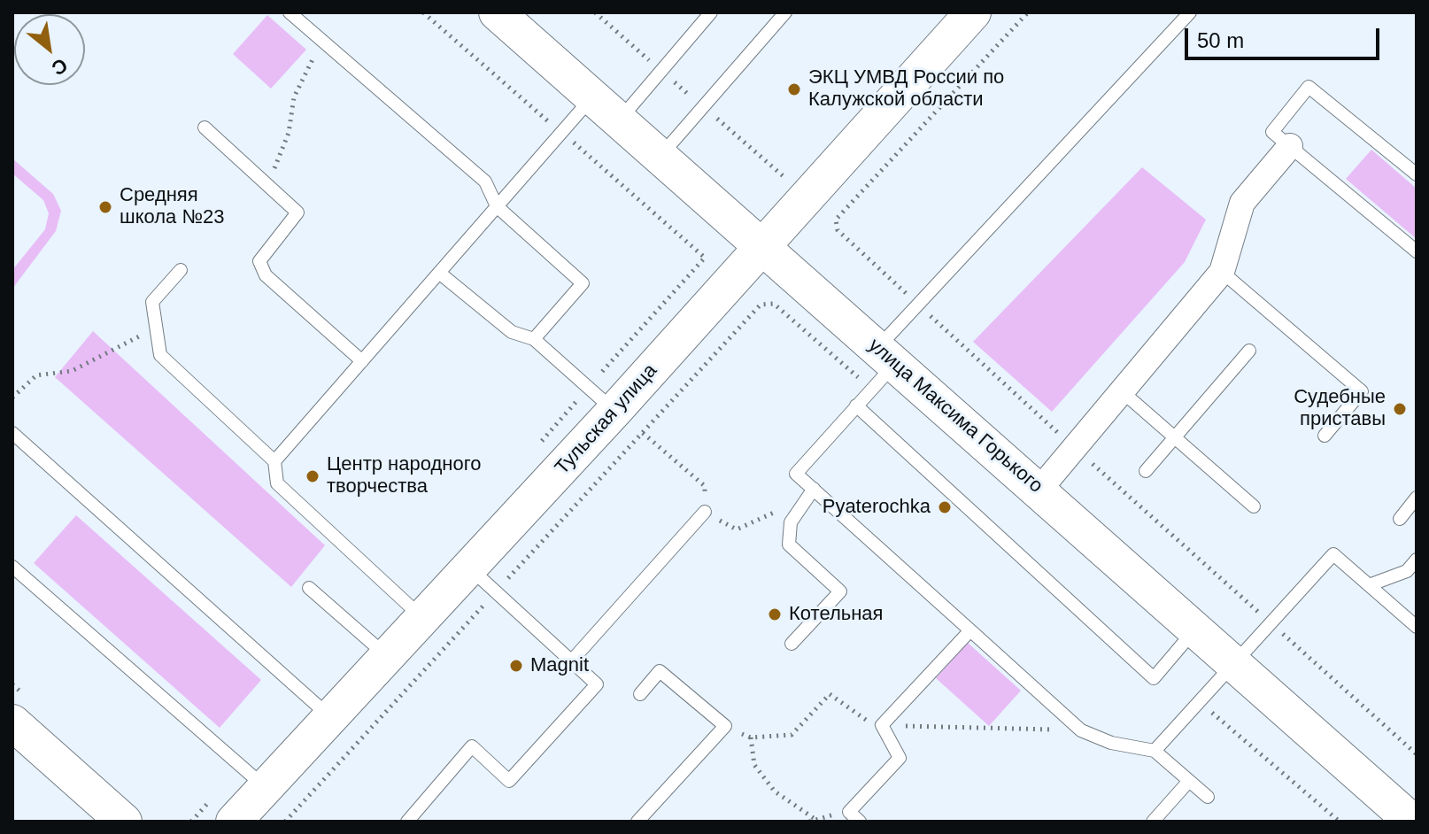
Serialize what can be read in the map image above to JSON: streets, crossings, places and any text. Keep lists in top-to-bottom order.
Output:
{
  "streets": {
    "street": ["улица Максима Горького", "Тульская улица"]
  },
  "crossings": [
    ["улица Максима Горького", "Тульская улица"]
  ],
  "places": [
    "ЭКЦ УМВД России по Калужской области",
    "Средняя школа №23",
    "Судебные приставы",
    "Центр народного творчества",
    "Pyaterochka",
    "Котельная",
    "Magnit"
  ],
  "scale_bar": "50 m",
  "north": "bottom right"
}
